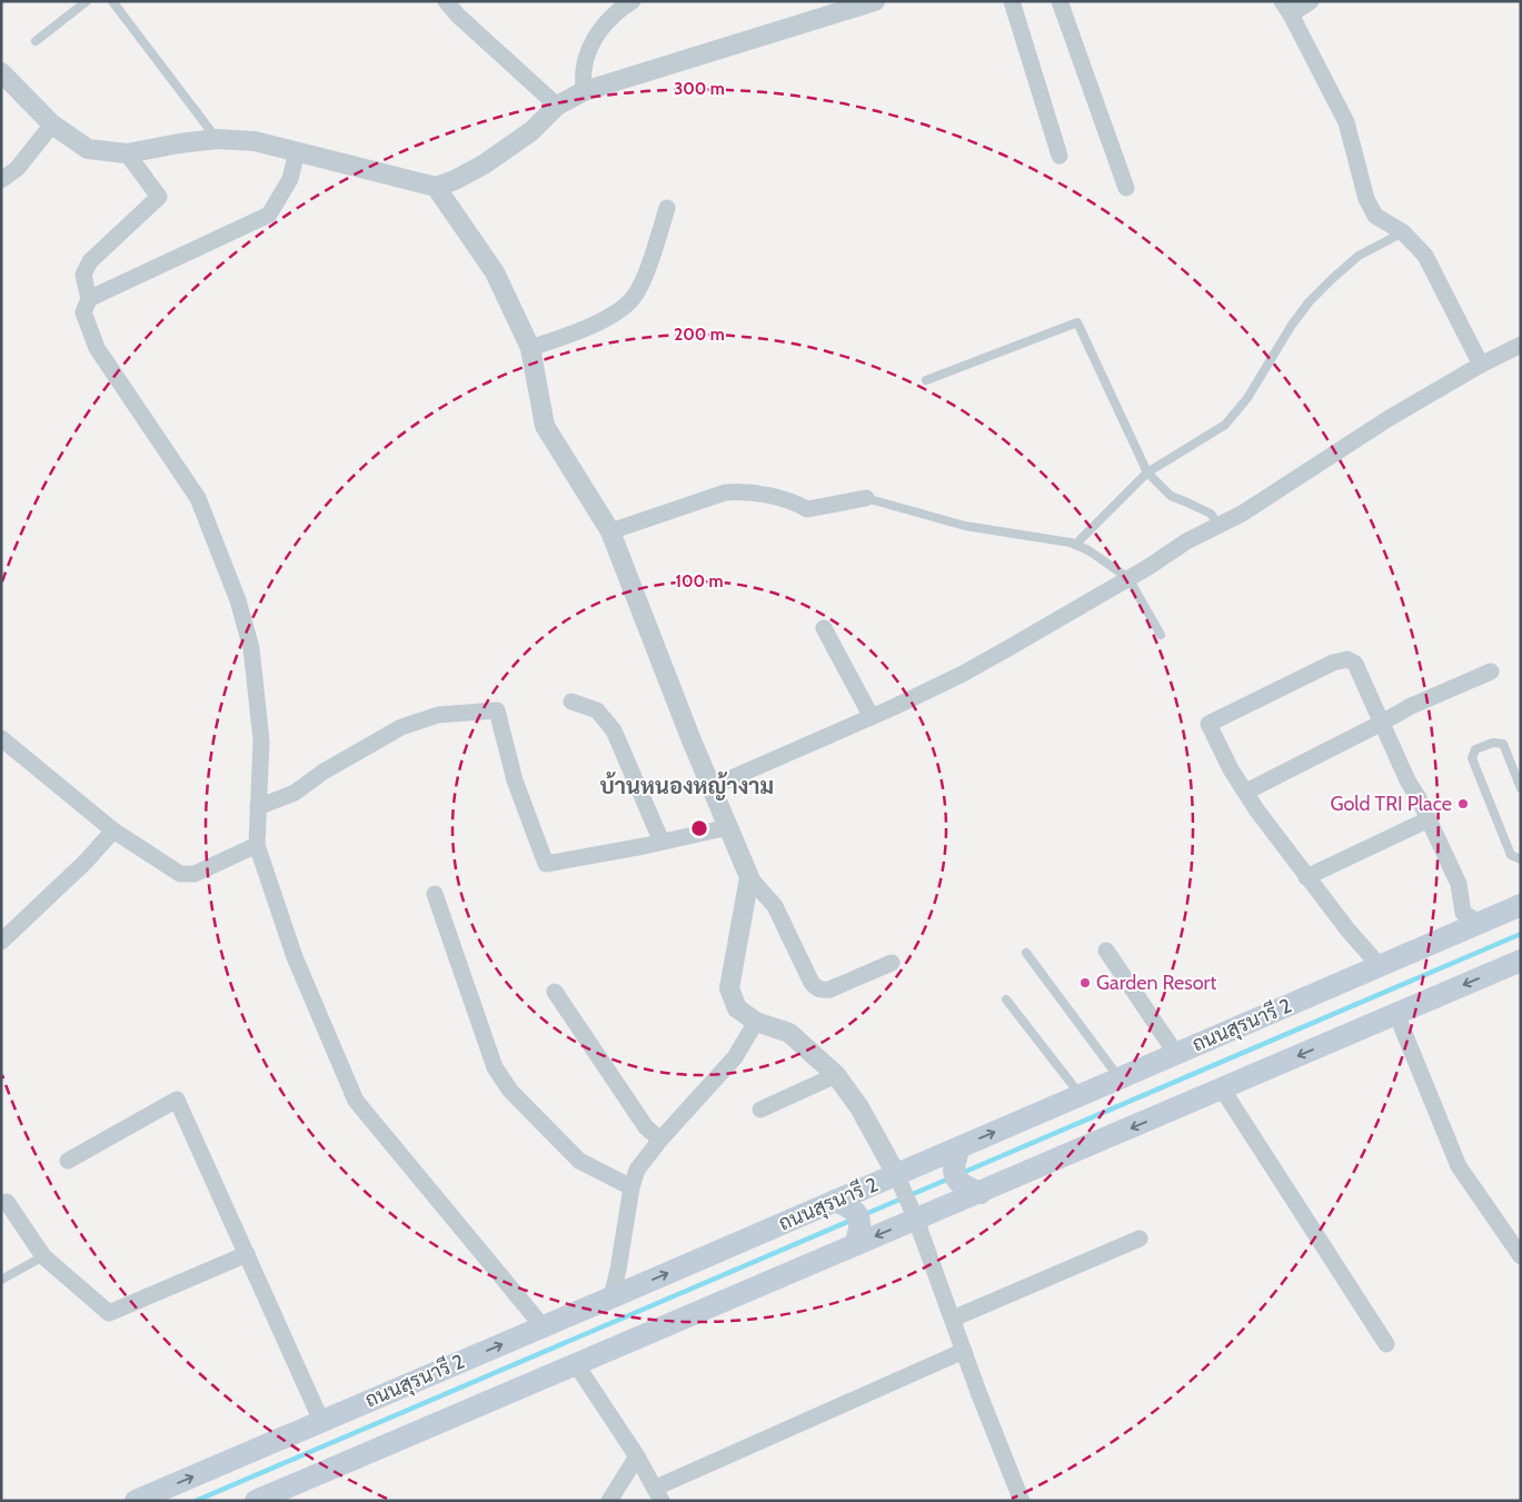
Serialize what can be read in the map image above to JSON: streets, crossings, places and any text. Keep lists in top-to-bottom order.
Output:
{
  "streets": {
    "main road": ["ถนนสุรนารี 2"]
  },
  "districts": ["บ้านหนองหญ้างาม"],
  "places": ["Gold TRI Place", "Garden Resort"],
  "rings": ["300 m", "200 m", "100 m"]
}
